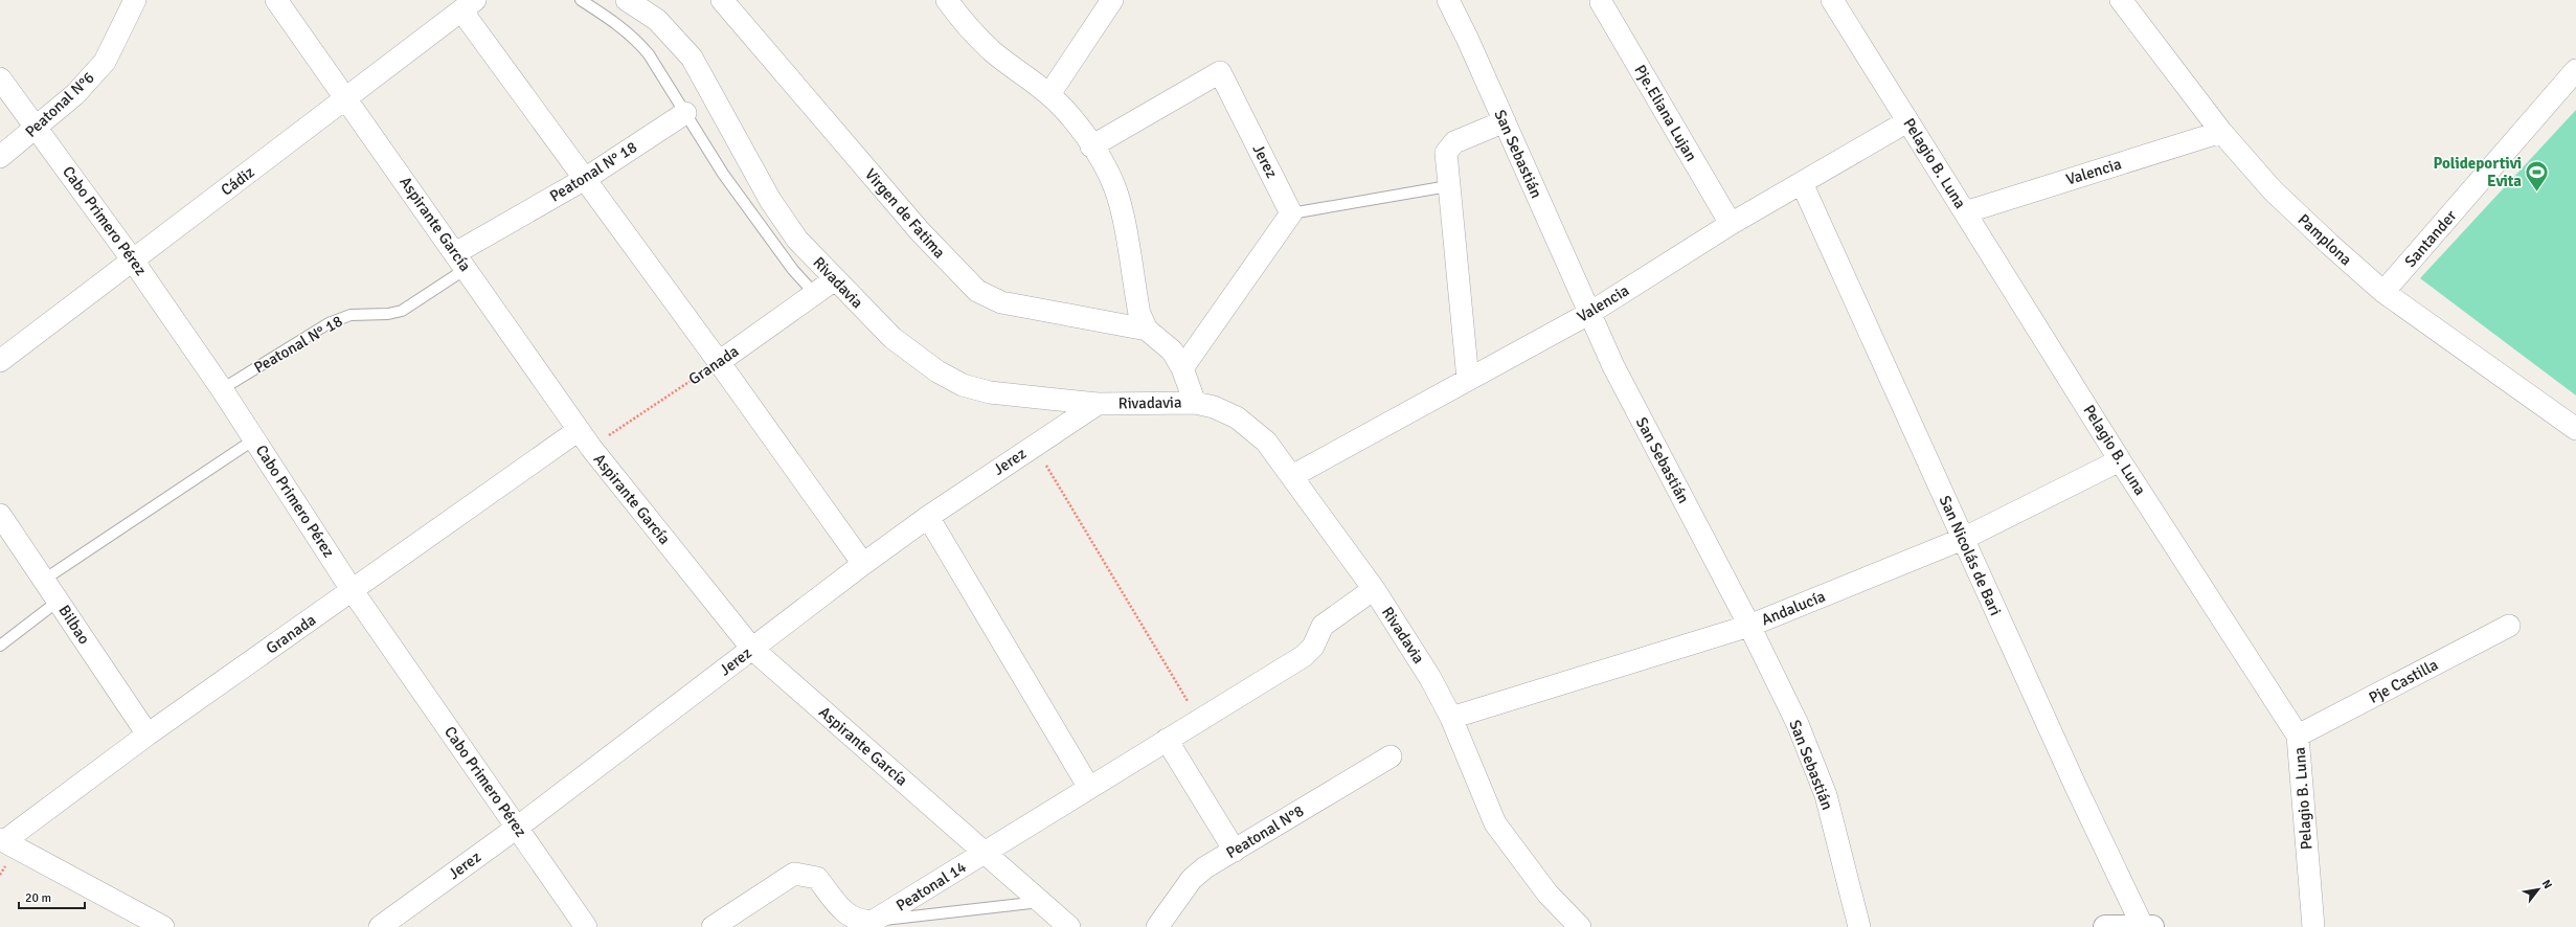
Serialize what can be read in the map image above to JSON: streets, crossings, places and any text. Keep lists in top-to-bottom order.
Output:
{
  "streets": {
    "street": [
      "Peatonal N°6",
      "Pje.Eliana Lujan",
      "San Sebastián",
      "Jerez",
      "Pelagio B. Luna",
      "Peatonal N° 18",
      "Valencia",
      "Cádiz",
      "Virgen de Fatima",
      "Cabo Primero Pérez",
      "Aspirante García",
      "Santander",
      "Pamplona",
      "Rivadavia",
      "Granada",
      "San Nicolás de Bari",
      "Andalucía",
      "Bilbao",
      "Pje Castilla",
      "Peatonal N°8",
      "Peatonal 14"
    ]
  },
  "crossings": [
    ["Peatonal N°6", "Cabo Primero Pérez"],
    ["Pje.Eliana Lujan", "Valencia"],
    ["San Sebastián", "Valencia"],
    ["San Sebastián", "Andalucía"],
    ["Jerez", "Cabo Primero Pérez"],
    ["Jerez", "Aspirante García"],
    ["Jerez", "Rivadavia"],
    ["Pelagio B. Luna", "Valencia"],
    ["Pelagio B. Luna", "Andalucía"],
    ["Pelagio B. Luna", "Pje Castilla"],
    ["Peatonal N° 18", "Cabo Primero Pérez"],
    ["Peatonal N° 18", "Aspirante García"],
    ["Valencia", "Pamplona"],
    ["Valencia", "Rivadavia"],
    ["Valencia", "San Nicolás de Bari"],
    ["Cádiz", "Cabo Primero Pérez"],
    ["Cádiz", "Aspirante García"],
    ["Cabo Primero Pérez", "Granada"],
    ["Aspirante García", "Granada"],
    ["Aspirante García", "Peatonal 14"],
    ["Santander", "Pamplona"],
    ["Rivadavia", "Granada"],
    ["Rivadavia", "Andalucía"],
    ["Rivadavia", "Peatonal 14"],
    ["Granada", "Bilbao"],
    ["San Nicolás de Bari", "Andalucía"]
  ],
  "places": {
    "sports": ["Polideportivi Evita"]
  },
  "scale_bar": "20 m",
  "north": "top right"
}
